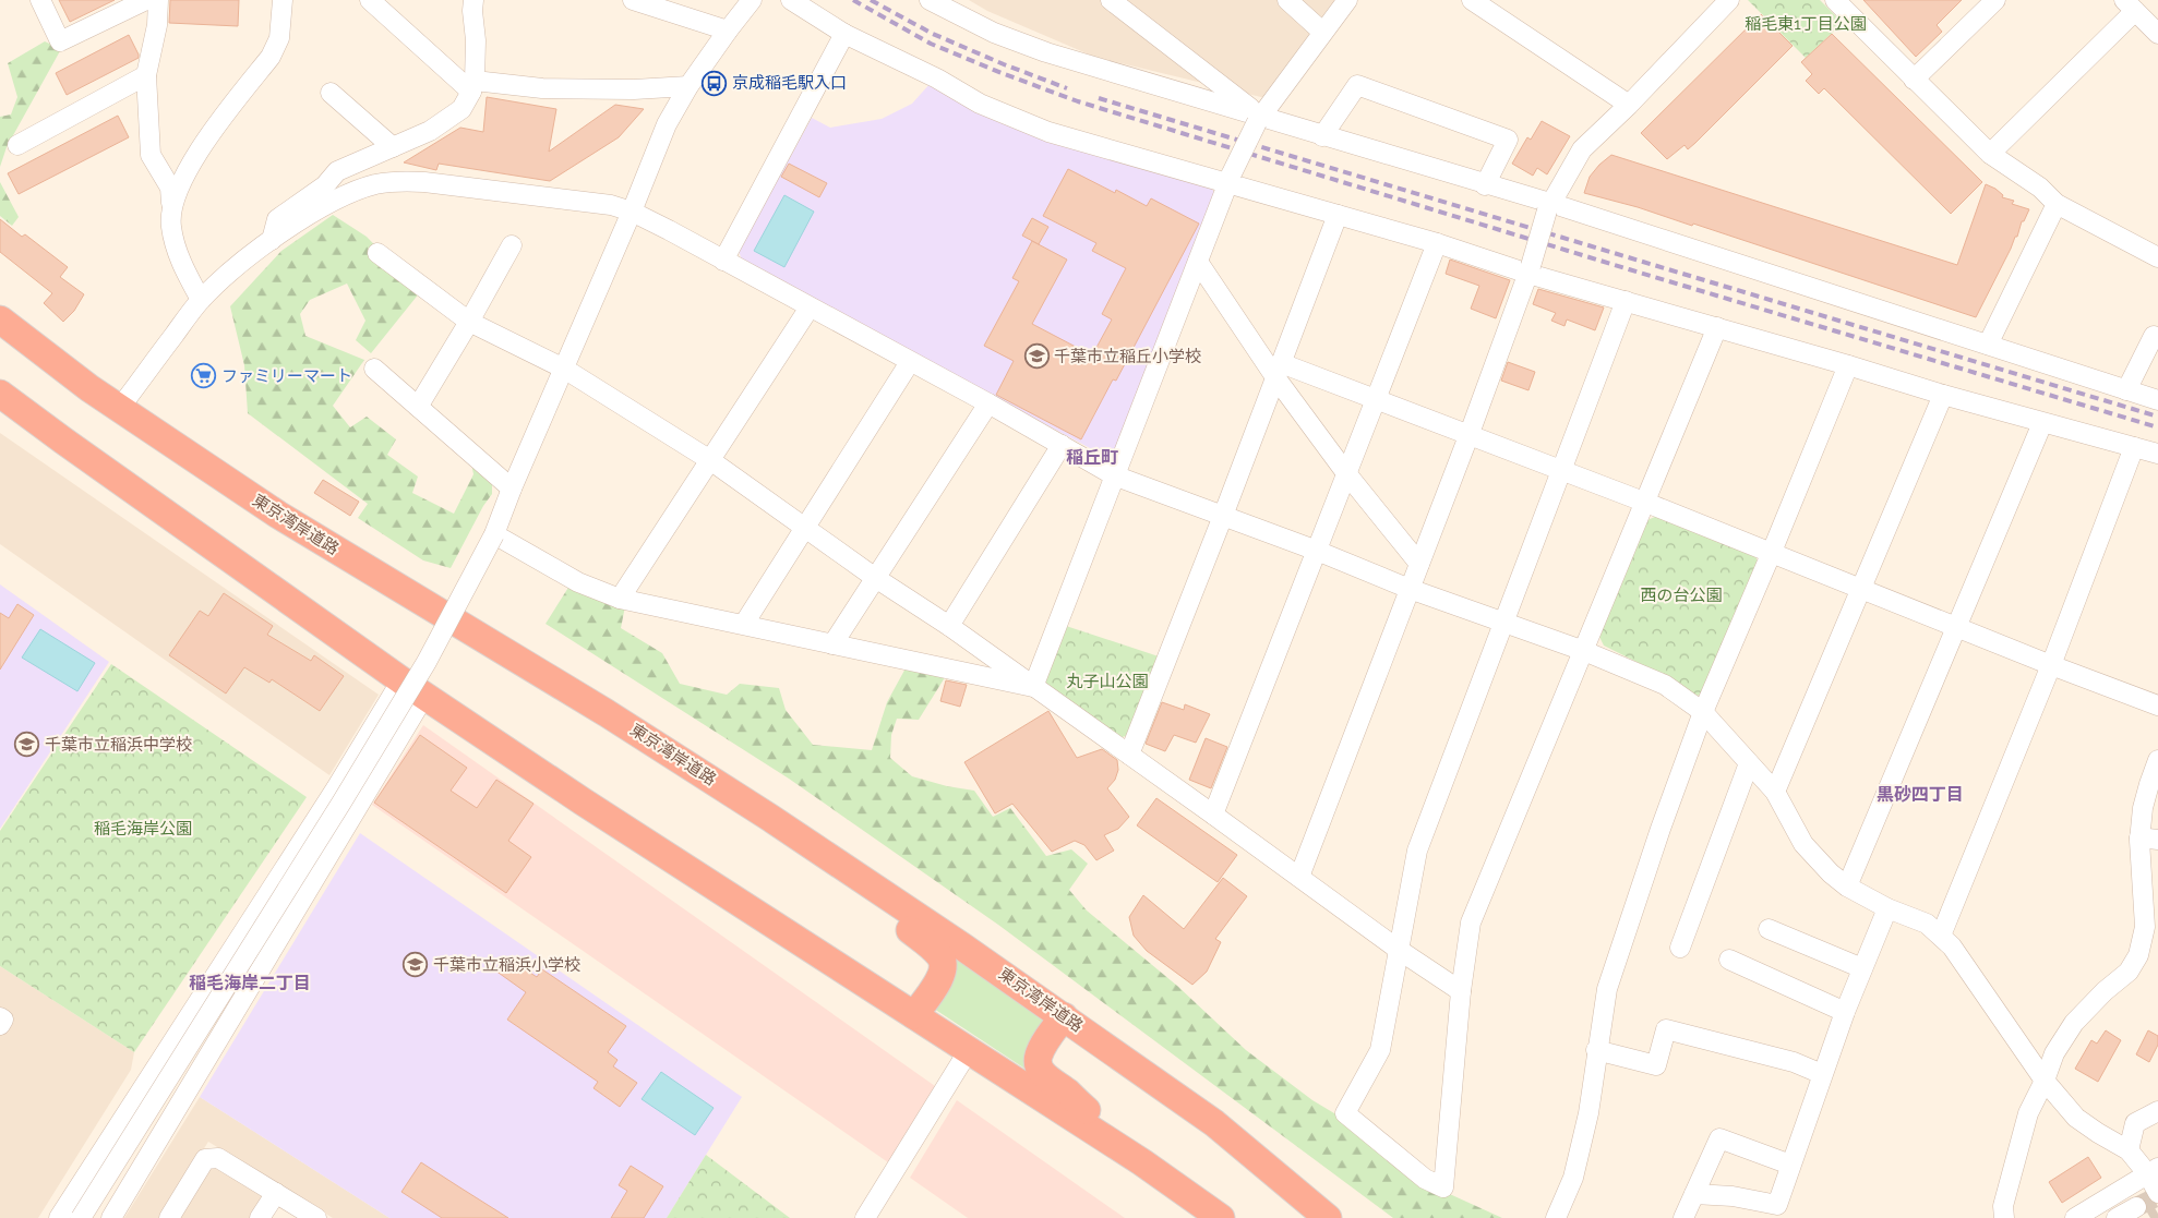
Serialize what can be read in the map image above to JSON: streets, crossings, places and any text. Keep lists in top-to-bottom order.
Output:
{
  "streets": {
    "highway": ["東京湾岸道路"]
  },
  "districts": ["稲丘町", "黒砂四丁目", "稲毛海岸二丁目"],
  "parks": [
    "稲毛東1丁目公園",
    "西の台公園",
    "丸子山公園",
    "稲毛海岸公園"
  ],
  "places": {
    "bus stop": ["京成稲毛駅入口"],
    "school or university": ["千葉市立稲丘小学校", "千葉市立稲浜中学校", "千葉市立稲浜小学校"],
    "supermarket": ["ファミリーマート"]
  }
}
